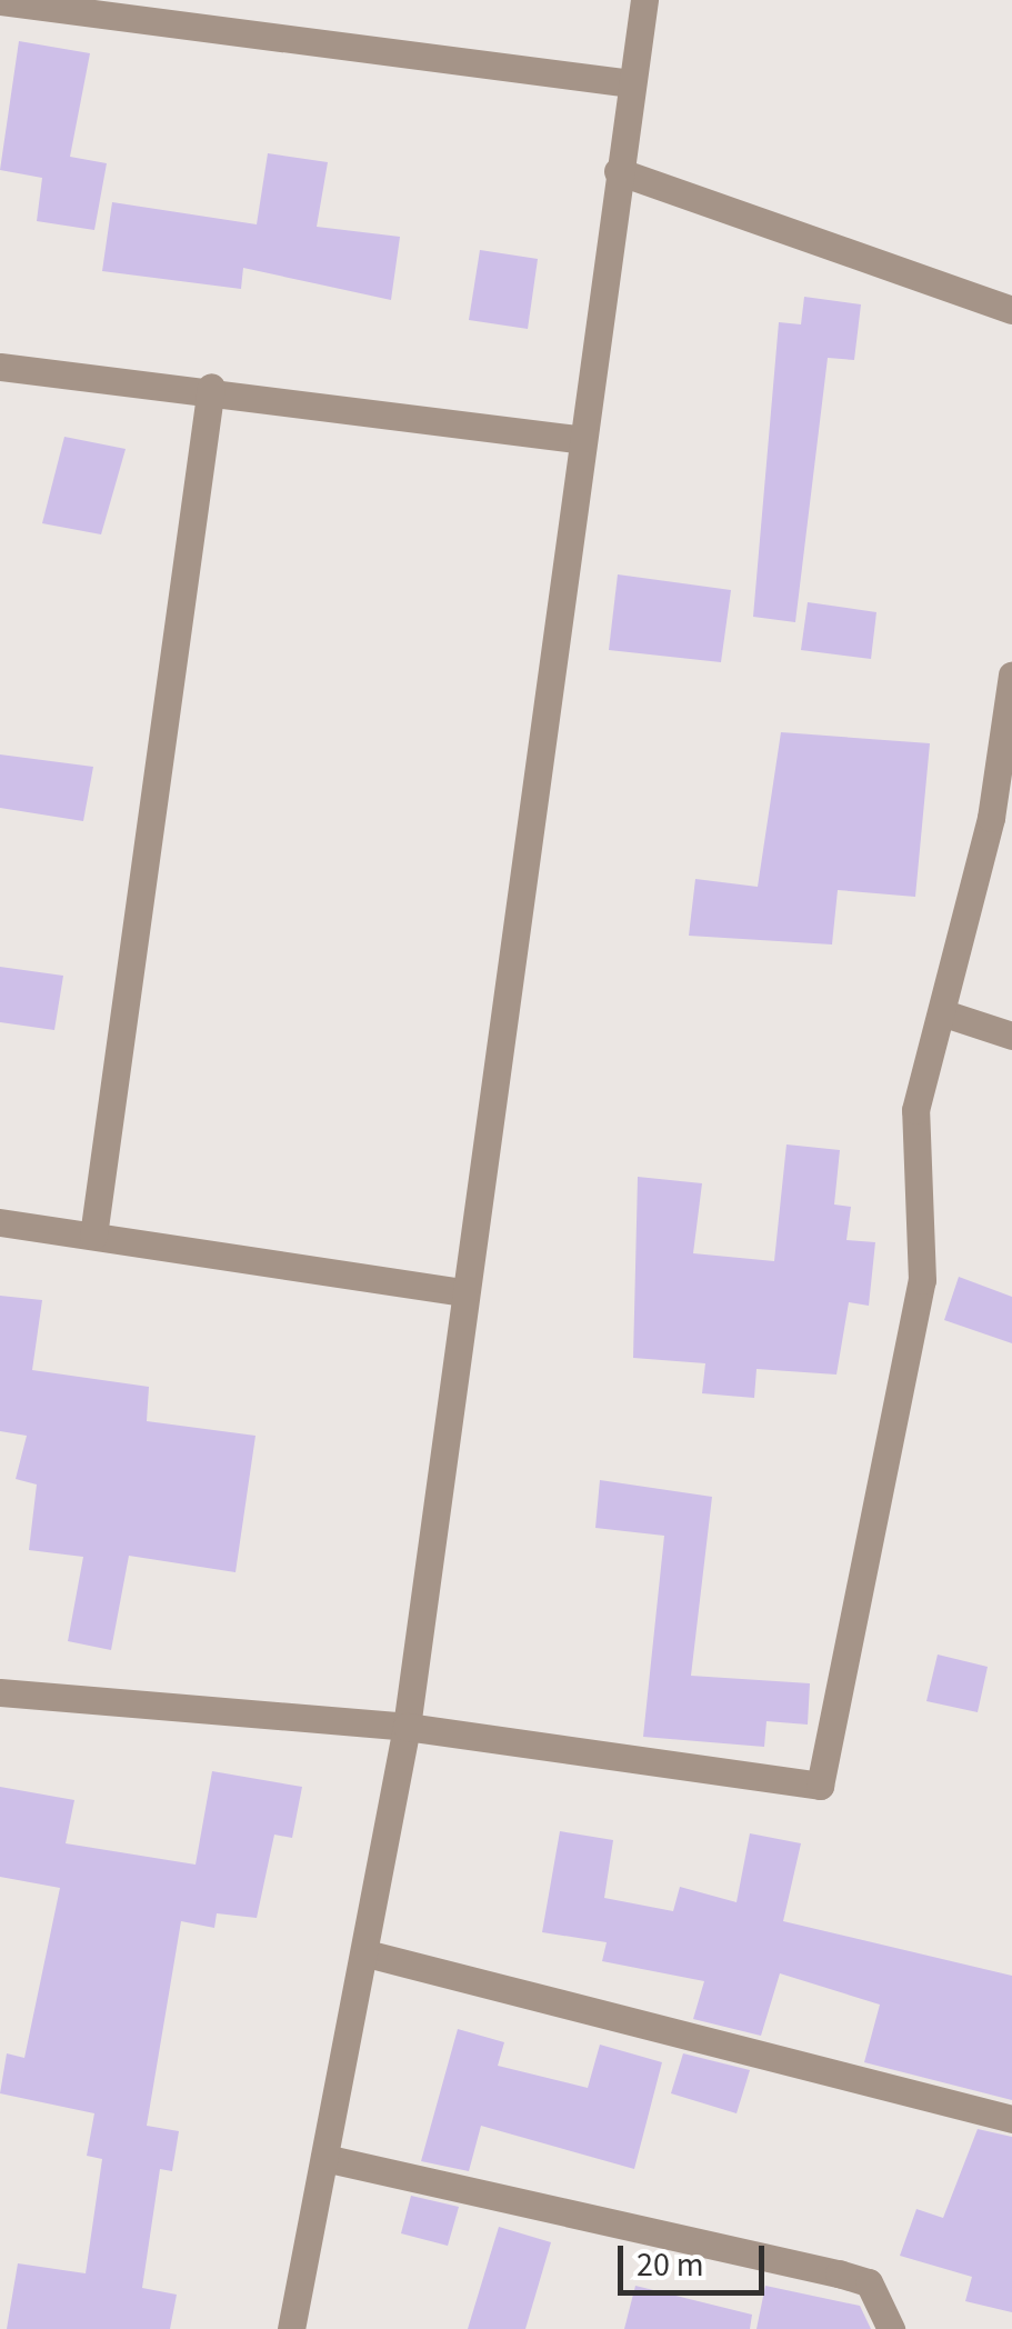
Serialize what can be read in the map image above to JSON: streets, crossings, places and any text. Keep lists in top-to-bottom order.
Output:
{
  "scale_bar": "20 m"
}
